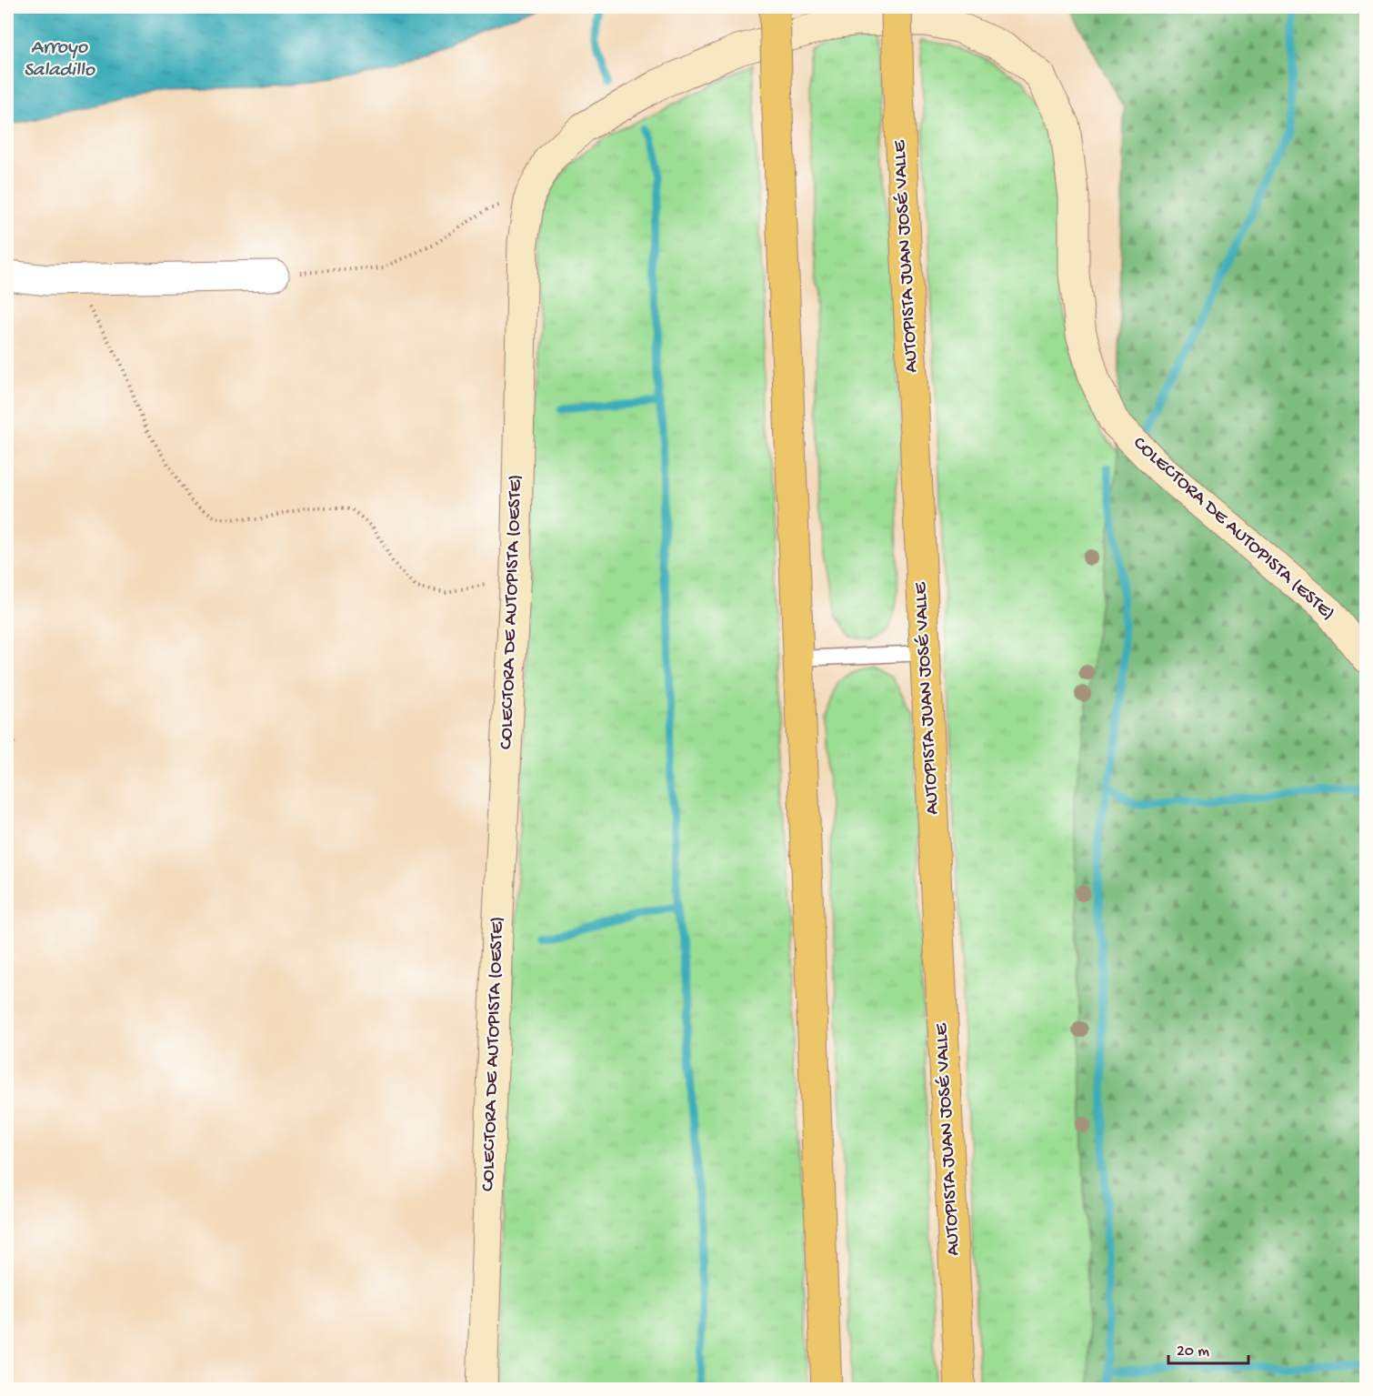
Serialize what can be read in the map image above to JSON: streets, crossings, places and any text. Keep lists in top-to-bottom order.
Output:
{
  "streets": {
    "highway": ["AUTOPISTA JUAN JOSÉ VALLE"],
    "main road": ["COLECTORA DE AUTOPISTA (ESTE)", "COLECTORA DE AUTOPISTA (OESTE)"]
  },
  "crossings": [
    ["COLECTORA DE AUTOPISTA (ESTE)", "COLECTORA DE AUTOPISTA (OESTE)"]
  ],
  "water": ["Arroyo Saladillo"],
  "scale_bar": "20 m"
}
